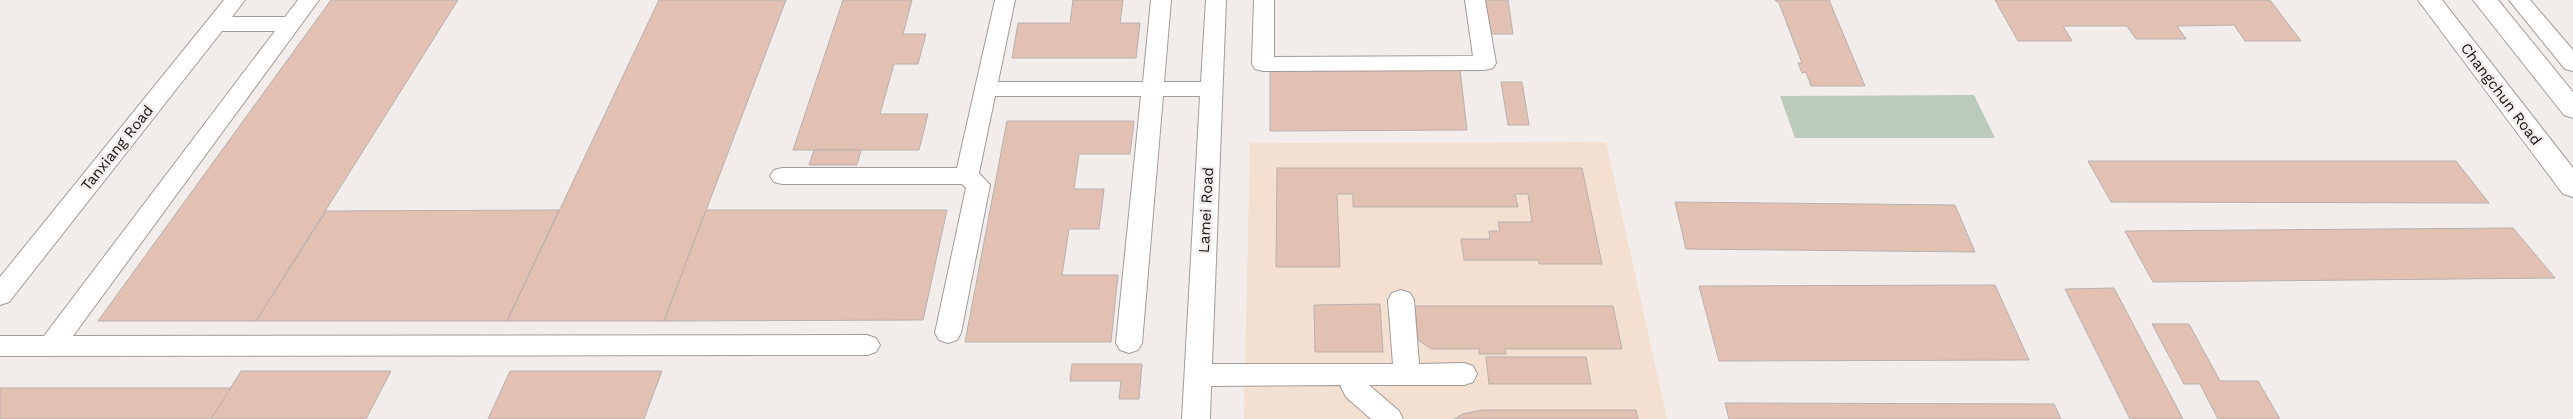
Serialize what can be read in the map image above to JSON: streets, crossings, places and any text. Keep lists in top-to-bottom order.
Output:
{
  "streets": {
    "main road": ["Changchun Road"],
    "street": ["Tanxiang Road", "Lamei Road"]
  }
}
